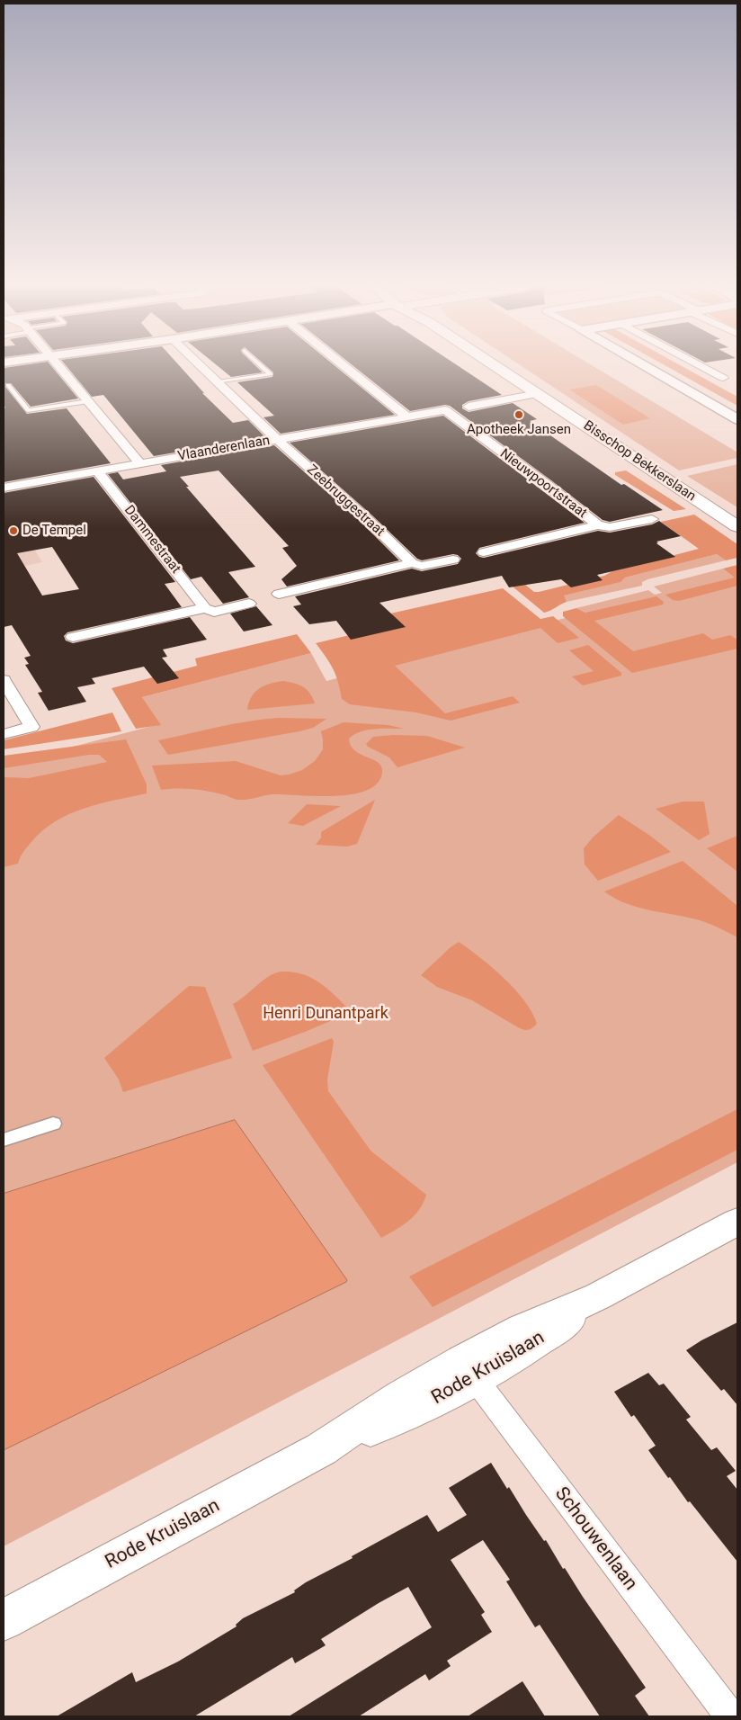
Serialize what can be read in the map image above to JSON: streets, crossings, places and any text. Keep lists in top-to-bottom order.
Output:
{
  "streets": {
    "main road": ["Bisschop Bekkerslaan", "Rode Kruislaan"],
    "street": [
      "Vlaanderenlaan",
      "Nieuwpoortstraat",
      "Zeebruggestraat",
      "Dammestraat",
      "Schouwenlaan"
    ]
  },
  "crossings": [
    ["Vlaanderenlaan", "Nieuwpoortstraat"],
    ["Vlaanderenlaan", "Zeebruggestraat"],
    ["Vlaanderenlaan", "Dammestraat"],
    ["Rode Kruislaan", "Schouwenlaan"]
  ],
  "parks": ["Henri Dunantpark"],
  "places": ["Apotheek Jansen", "De Tempel"]
}
